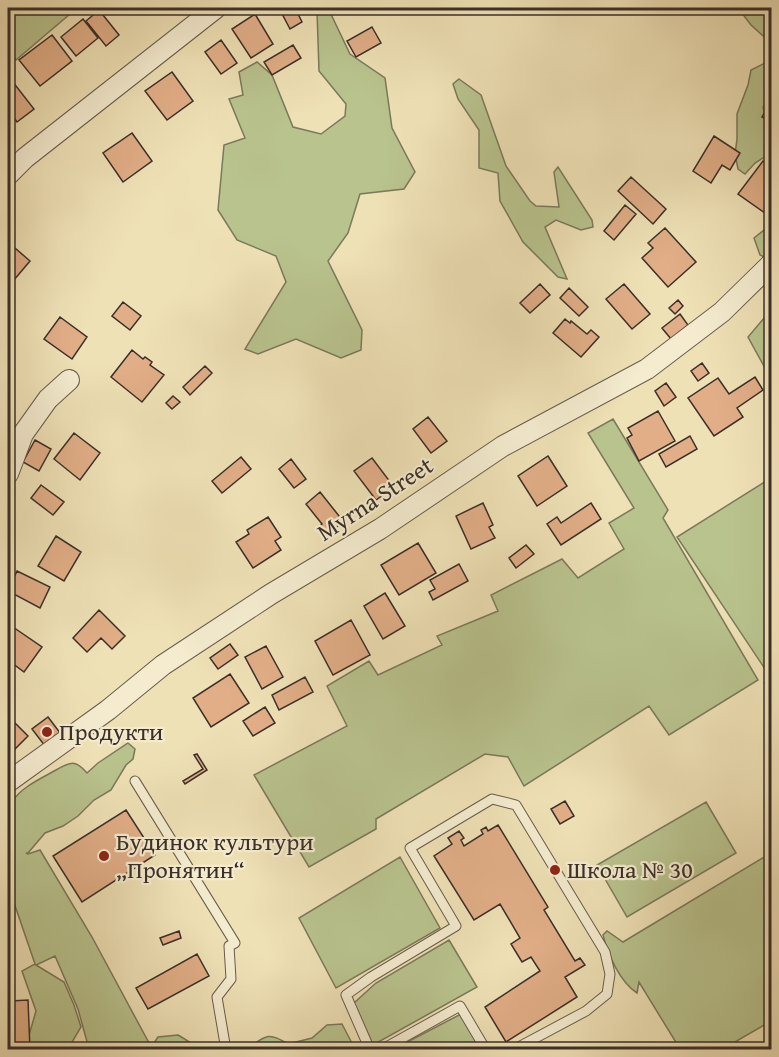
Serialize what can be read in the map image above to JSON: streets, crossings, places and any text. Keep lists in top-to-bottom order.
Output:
{
  "streets": {
    "street": ["Myrna Street"]
  },
  "places": ["Продукти", "Будинок культури „Пронятин“", "Школа № 30"]
}
